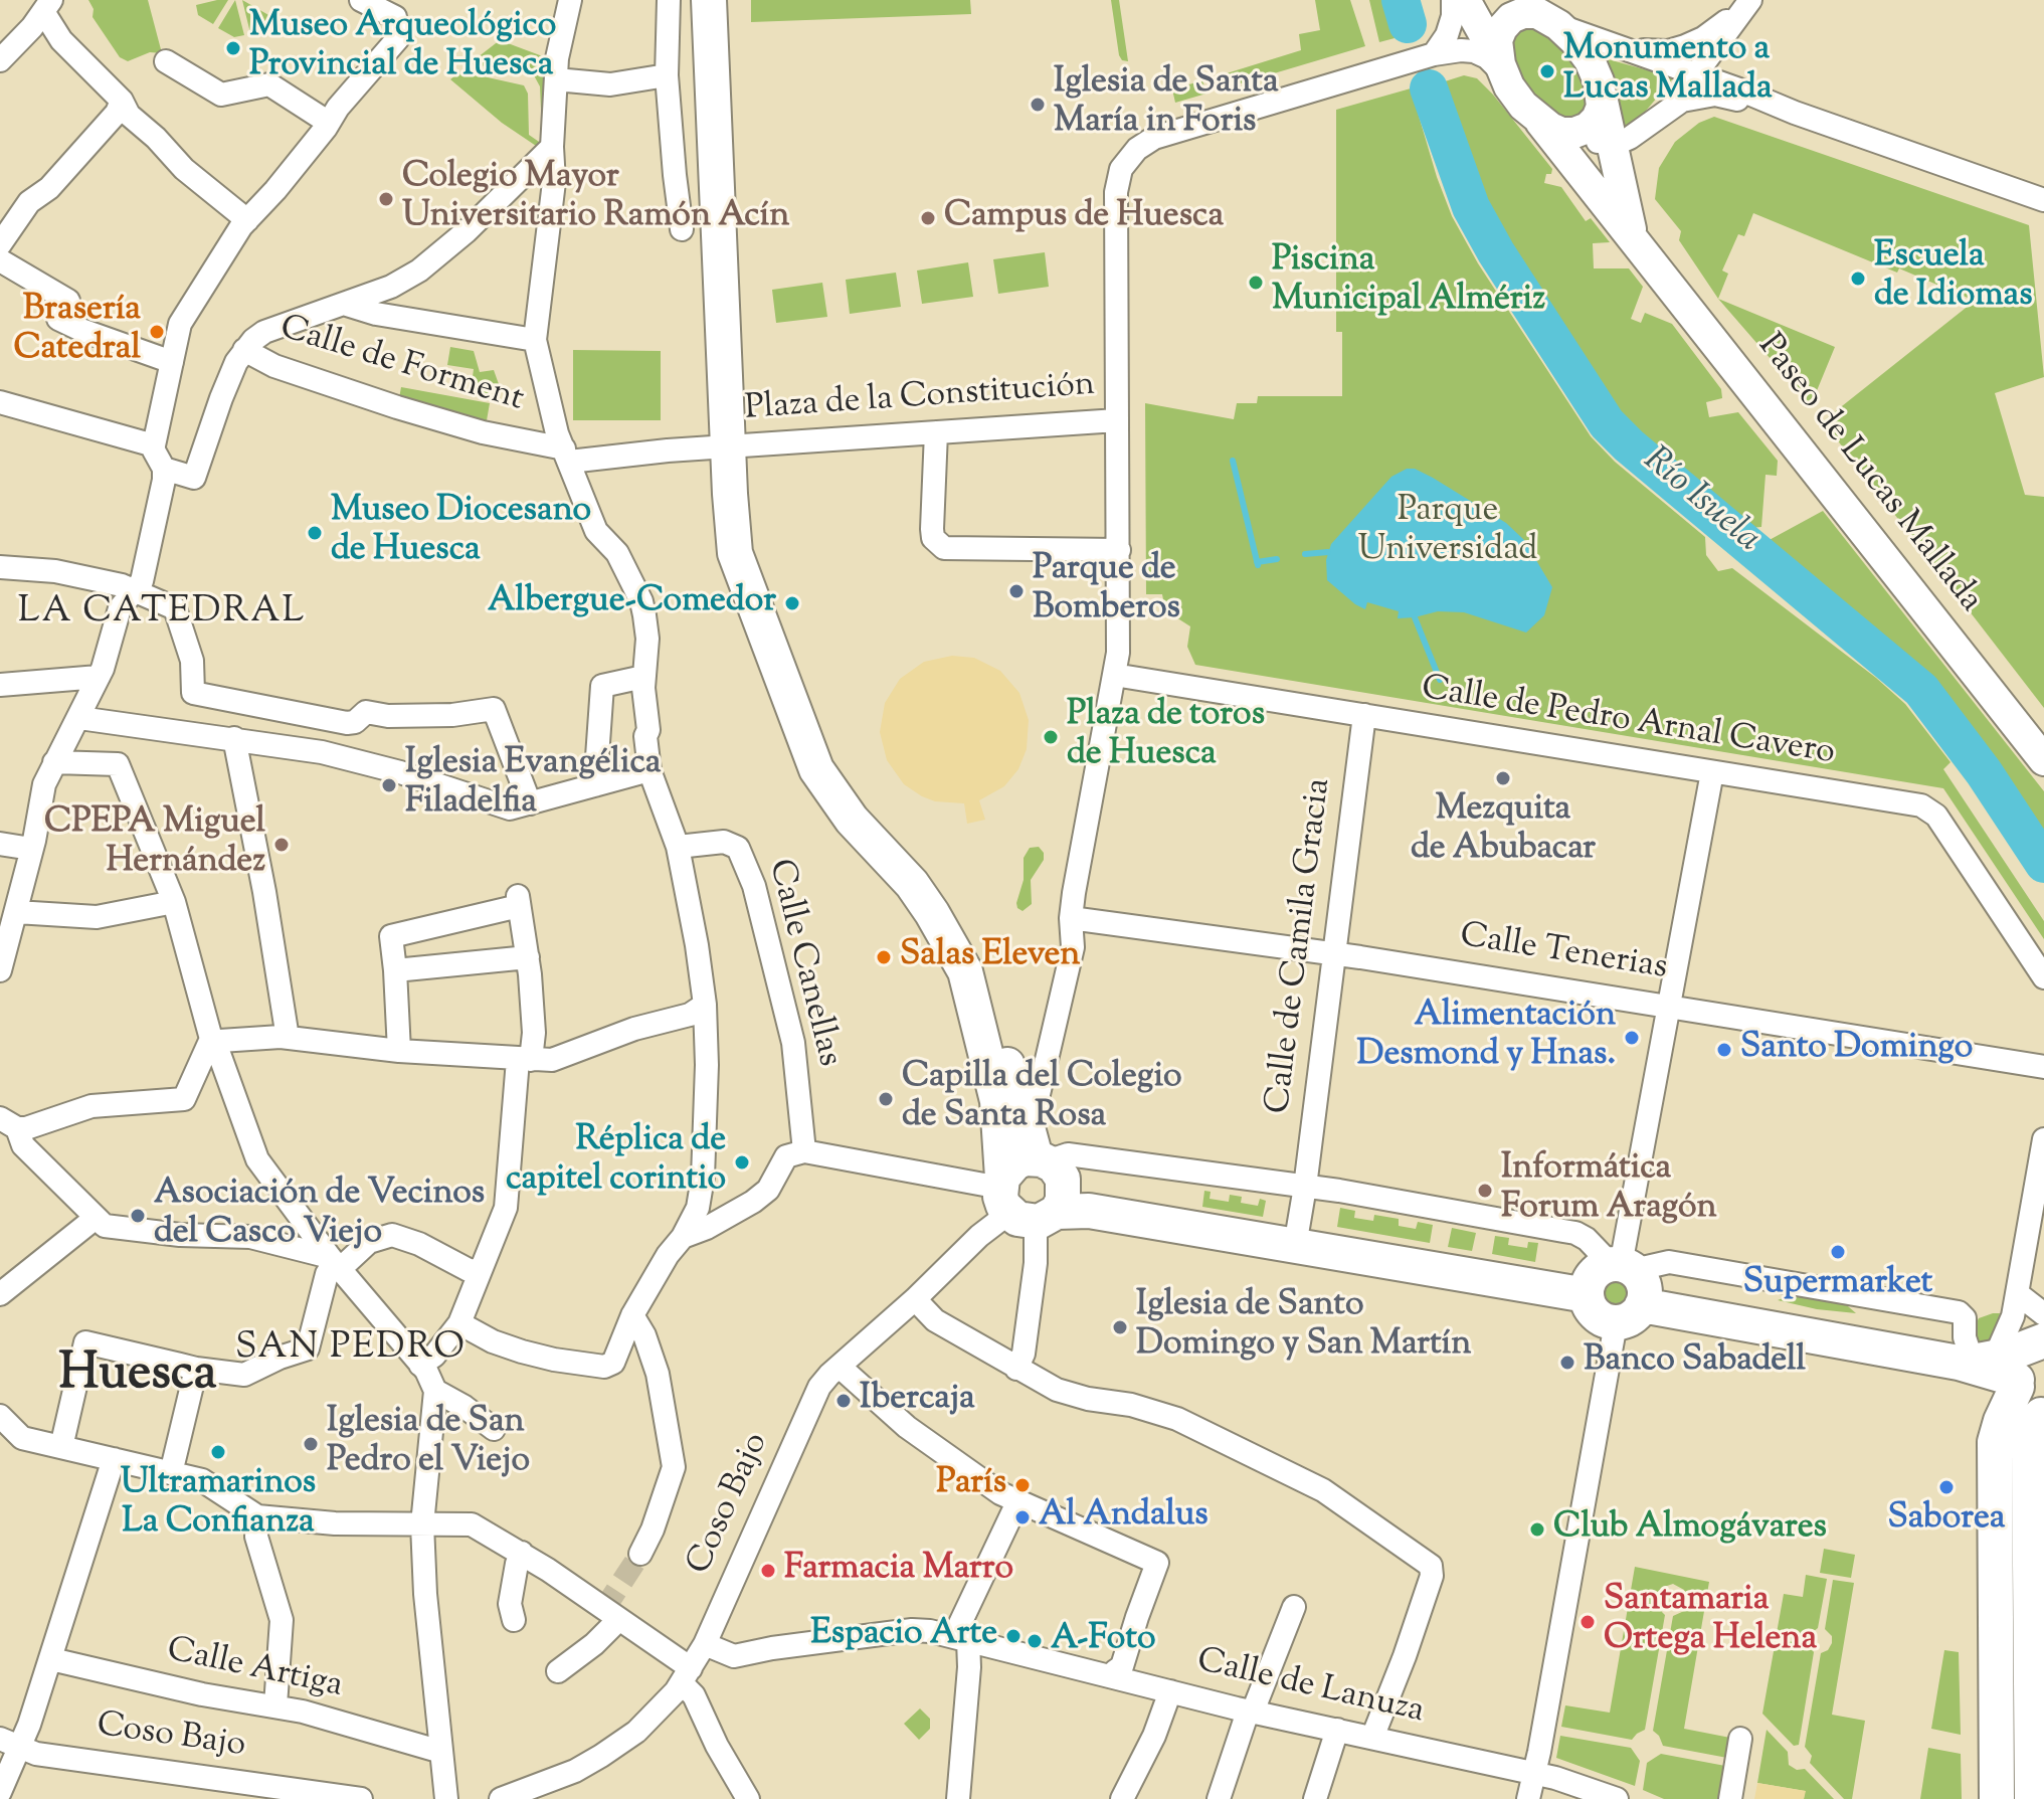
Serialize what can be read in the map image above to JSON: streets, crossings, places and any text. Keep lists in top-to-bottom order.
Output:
{
  "streets": {
    "main road": ["Paseo de Lucas Mallada"],
    "street": [
      "Calle de Forment",
      "Plaza de la Constitución",
      "Calle de Pedro Arnal Cavero",
      "Calle de Camila Gracia",
      "Calle Tenerias",
      "Calle Canellas",
      "Coso Bajo",
      "Calle Artiga",
      "Calle de Lanuza"
    ]
  },
  "crossings": [
    ["Calle de Forment", "Plaza de la Constitución"],
    ["Calle de Pedro Arnal Cavero", "Calle de Camila Gracia"],
    ["Calle de Camila Gracia", "Calle Tenerias"],
    ["Coso Bajo", "Calle de Lanuza"]
  ],
  "districts": ["LA CATEDRAL", "SAN PEDRO", "Huesca"],
  "water": ["Río Isuela"],
  "parks": ["Parque Universidad"],
  "places": [
    "Museo Arqueológico Provincial de Huesca",
    "Monumento a Lucas Mallada",
    "Iglesia de Santa María in Foris",
    "Colegio Mayor Universitario Ramón Acín",
    "Campus de Huesca",
    "Escuela de Idiomas",
    "Piscina Municipal Almériz",
    "Brasería Catedral",
    "Museo Diocesano de Huesca",
    "Parque de Bomberos",
    "Albergue-Comedor",
    "Plaza de toros de Huesca",
    "Mezquita de Abubacar",
    "Iglesia Evangélica Filadelfia",
    "CPEPA Miguel Hernández",
    "Salas Eleven",
    "Alimentación Desmond y Hnas.",
    "Santo Domingo",
    "Capilla del Colegio de Santa Rosa",
    "Réplica de capitel corintio",
    "Informática Forum Aragón",
    "Asociación de Vecinos del Casco Viejo",
    "Supermarket",
    "Iglesia de Santo Domingo y San Martín",
    "Banco Sabadell",
    "Ibercaja",
    "Iglesia de San Pedro el Viejo",
    "Ultramarinos La Confianza",
    "París",
    "Saborea",
    "Al Andalus",
    "Club Almogávares",
    "Farmacia Marro",
    "Santamaria Ortega Helena",
    "Espacio Arte",
    "A-Foto"
  ]
}
